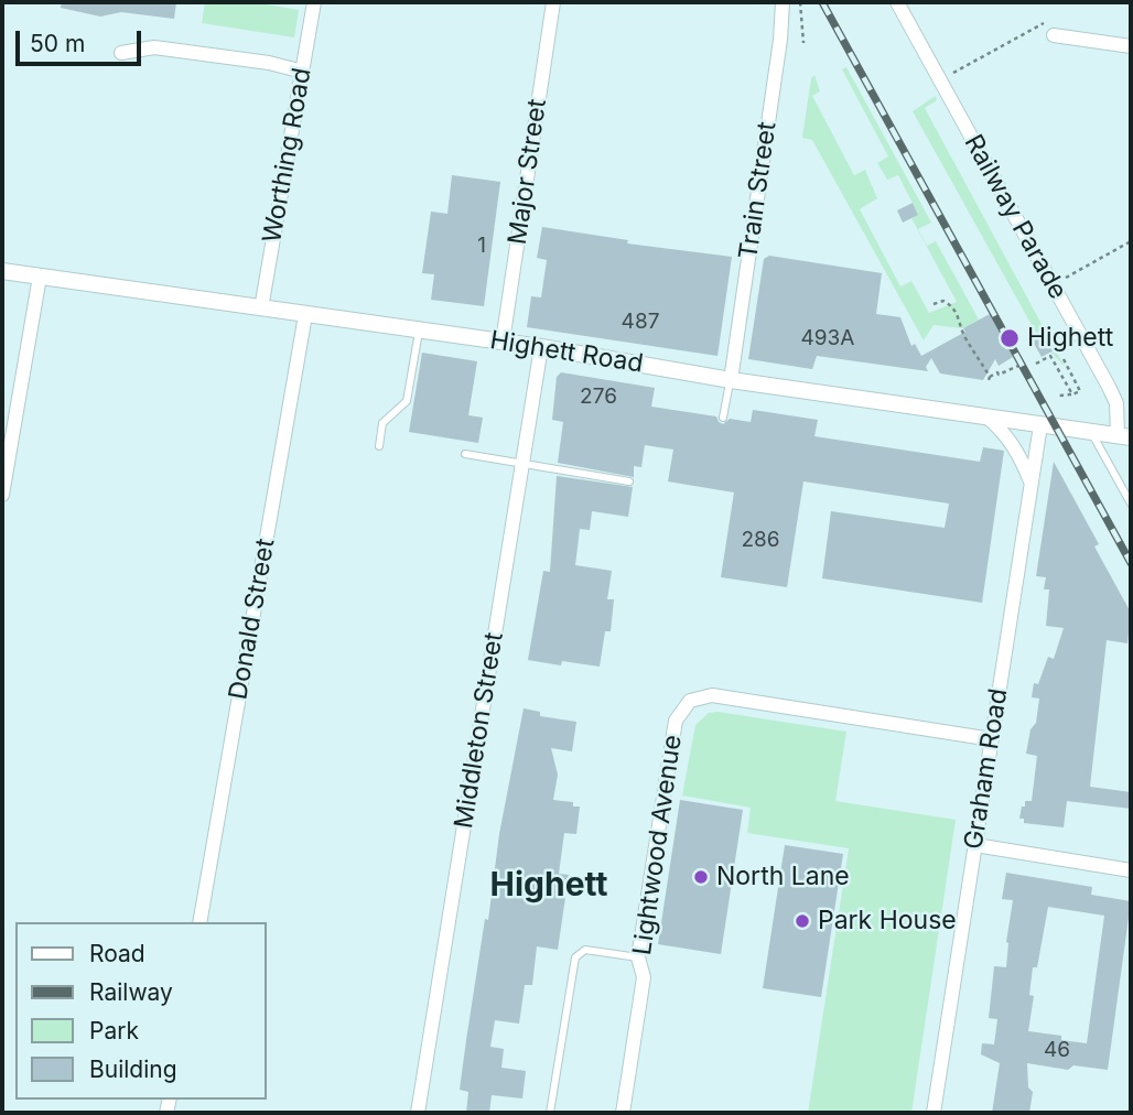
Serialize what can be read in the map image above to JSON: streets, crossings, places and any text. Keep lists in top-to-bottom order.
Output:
{
  "streets": {
    "street": [
      "Worthing Road",
      "Major Street",
      "Train Street",
      "Railway Parade",
      "Highett Road",
      "Donald Street",
      "Middleton Street",
      "Graham Road",
      "Lightwood Avenue"
    ]
  },
  "crossings": [
    ["Worthing Road", "Highett Road"],
    ["Major Street", "Highett Road"],
    ["Train Street", "Highett Road"],
    ["Railway Parade", "Highett Road"],
    ["Highett Road", "Donald Street"],
    ["Highett Road", "Middleton Street"],
    ["Highett Road", "Graham Road"],
    ["Graham Road", "Lightwood Avenue"]
  ],
  "districts": ["Highett"],
  "places": ["Highett", "North Lane", "Park House"],
  "house_numbers": [
    "1",
    "487",
    "493A",
    "276",
    "286",
    "46"
  ],
  "legend": [
    "Road",
    "Railway",
    "Park",
    "Building"
  ],
  "scale_bar": "50 m"
}
